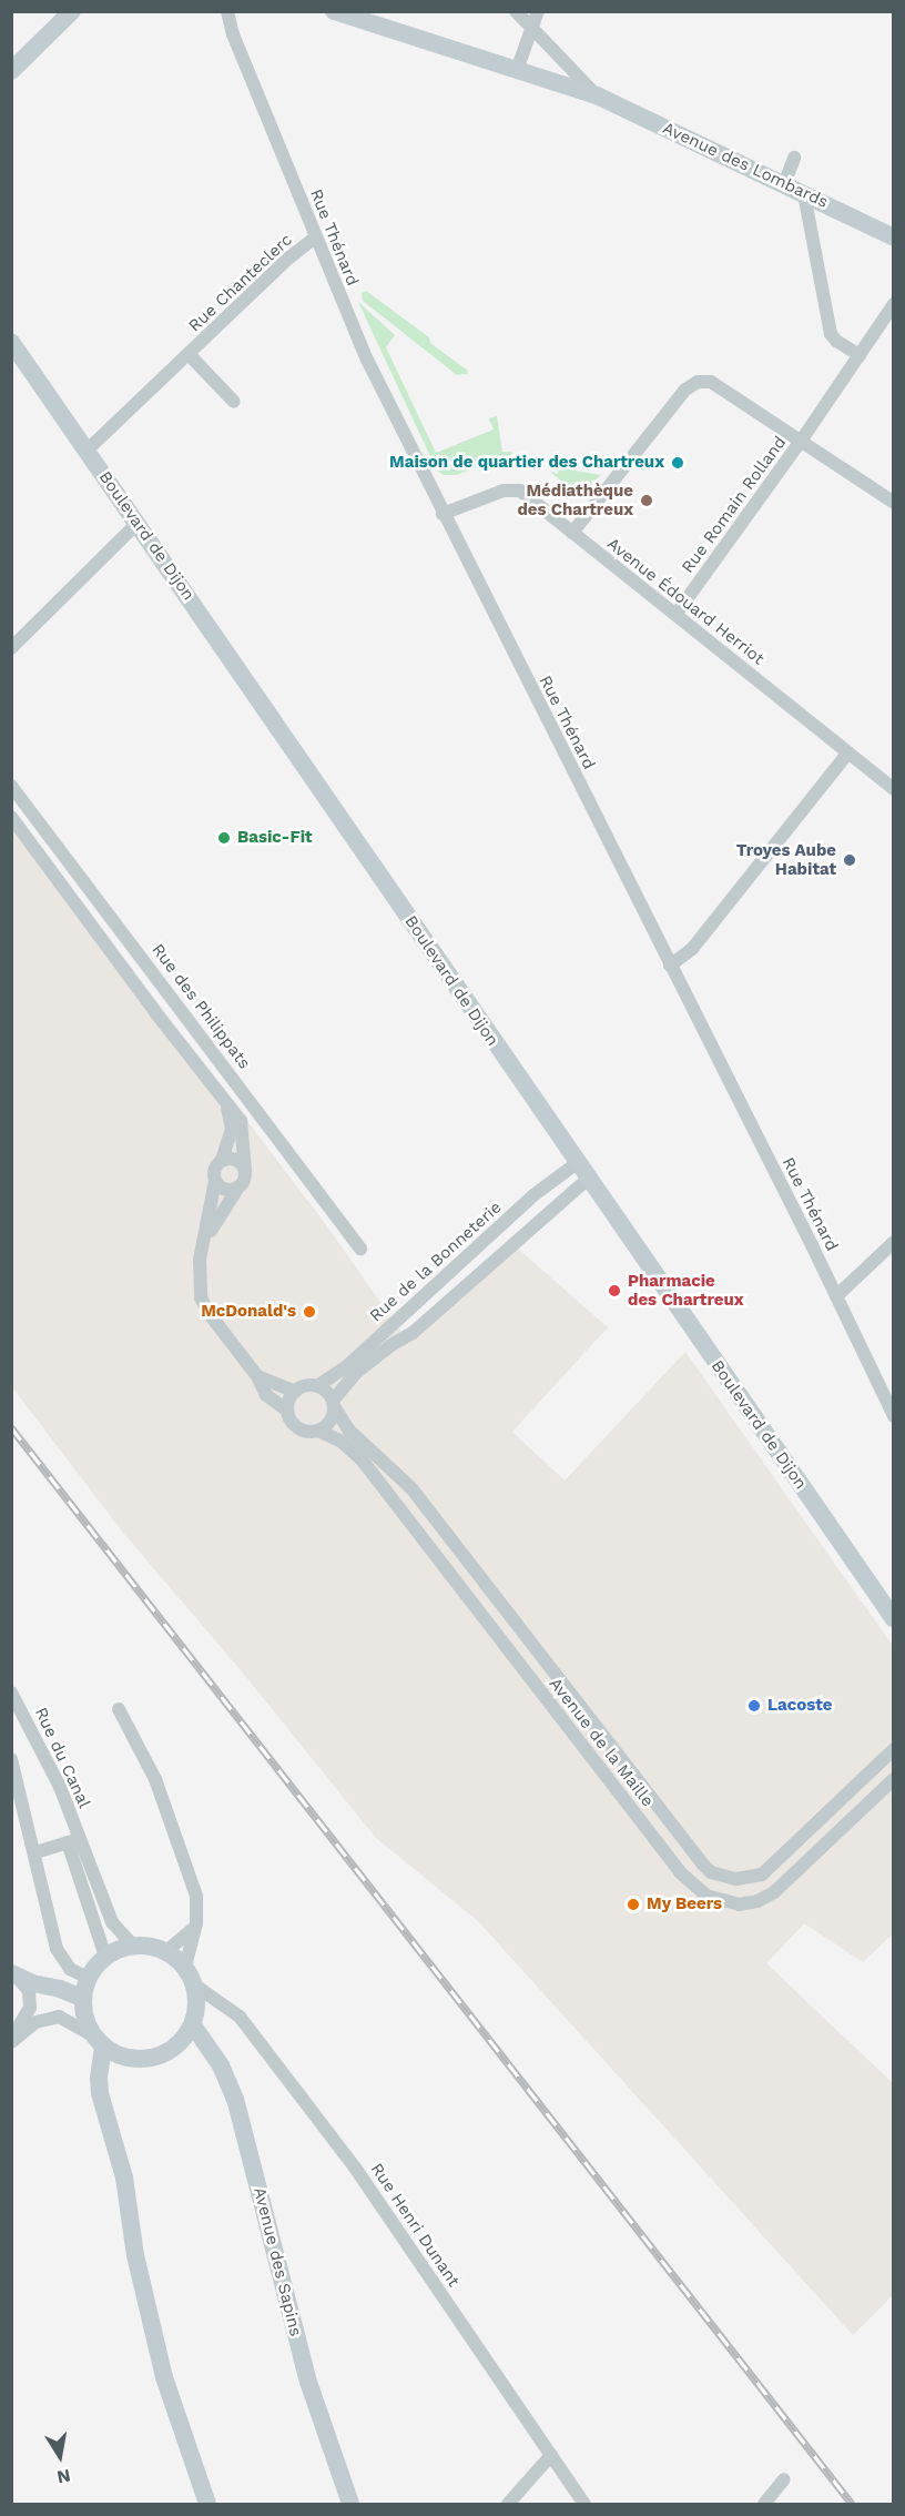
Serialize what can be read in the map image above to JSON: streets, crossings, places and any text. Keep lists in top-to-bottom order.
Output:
{
  "streets": {
    "street": [
      "Avenue des Lombards",
      "Rue Thénard",
      "Rue Chanteclerc",
      "Rue Romain Rolland",
      "Boulevard de Dijon",
      "Avenue Édouard Herriot",
      "Rue des Philippats",
      "Rue de la Bonneterie",
      "Avenue de la Maille",
      "Rue du Canal",
      "Rue Henri Dunant",
      "Avenue des Sapins"
    ]
  },
  "crossings": [
    ["Rue Thénard", "Rue Chanteclerc"],
    ["Rue Thénard", "Avenue Édouard Herriot"],
    ["Rue Chanteclerc", "Boulevard de Dijon"],
    ["Rue Romain Rolland", "Avenue Édouard Herriot"],
    ["Boulevard de Dijon", "Rue de la Bonneterie"],
    ["Rue de la Bonneterie", "Avenue de la Maille"],
    ["Rue du Canal", "Rue Henri Dunant"],
    ["Rue du Canal", "Avenue des Sapins"],
    ["Rue Henri Dunant", "Avenue des Sapins"]
  ],
  "places": [
    "Maison de quartier des Chartreux",
    "Médiathèque des Chartreux",
    "Basic-Fit",
    "Troyes Aube Habitat",
    "Pharmacie des Chartreux",
    "McDonald's",
    "Lacoste",
    "My Beers"
  ],
  "north": "bottom"
}
